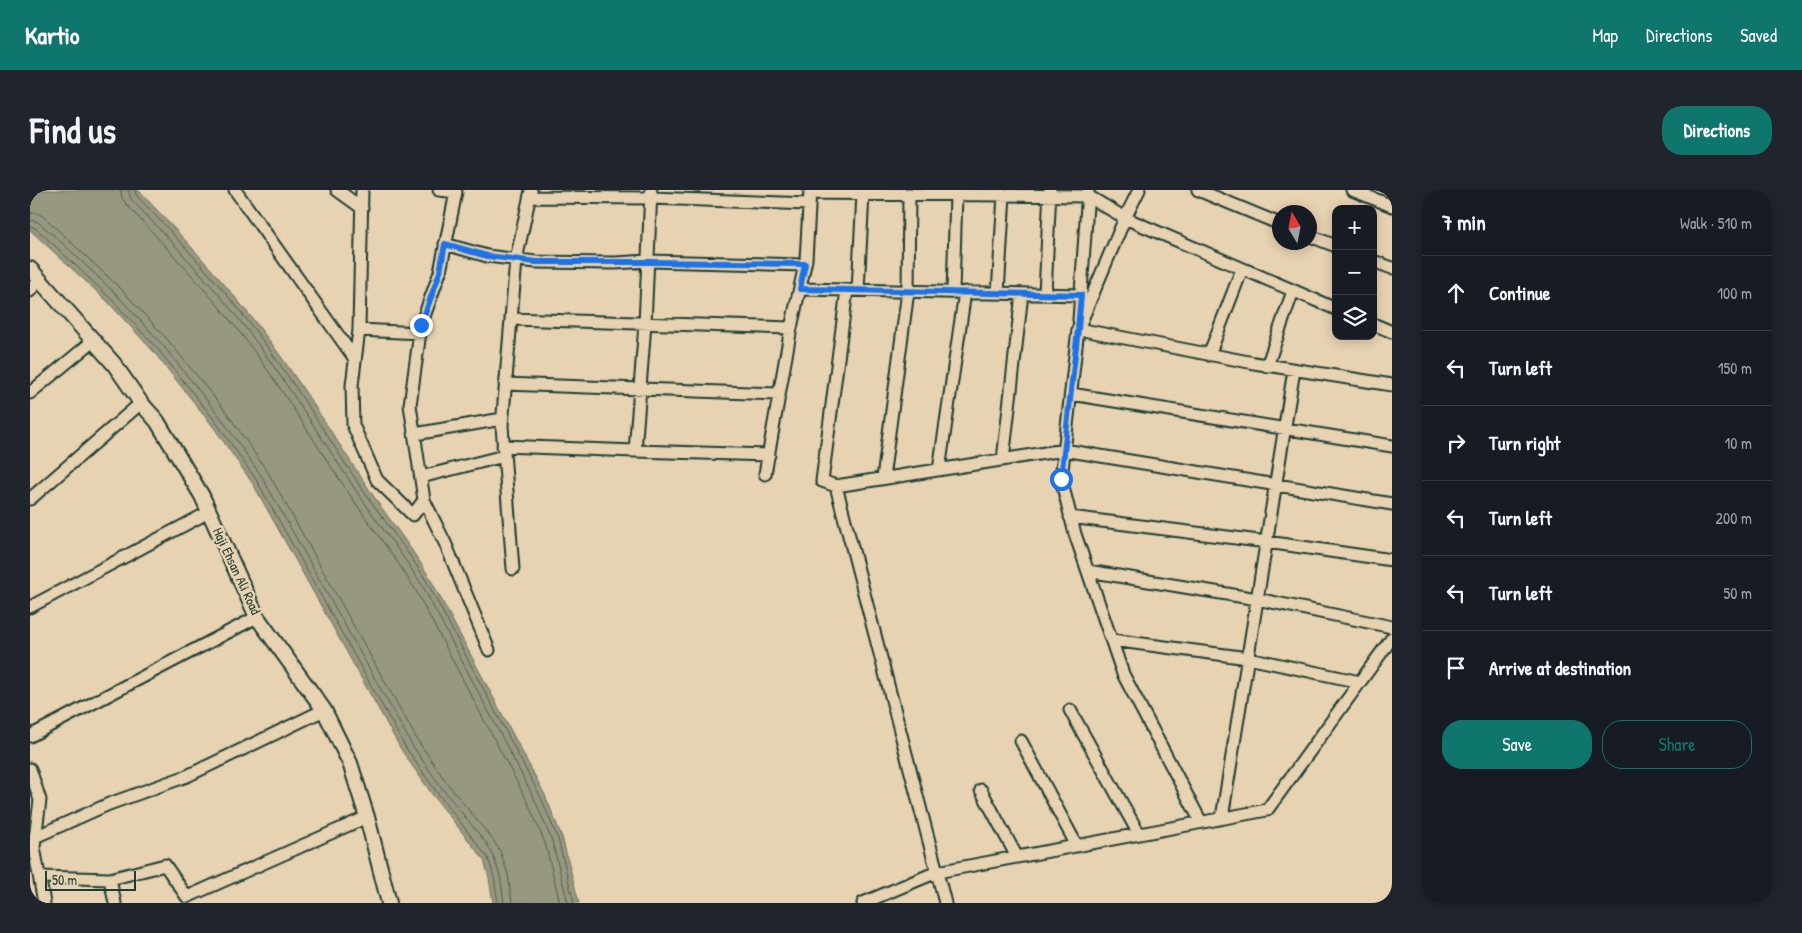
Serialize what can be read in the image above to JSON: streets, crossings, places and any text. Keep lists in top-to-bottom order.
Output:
{
  "streets": {
    "street": ["Haji Ehsan Ali Road"]
  },
  "scale_bar": "50 m",
  "north": "top",
  "page": {
    "header": "Kartio",
    "nav": ["Map", "Directions", "Saved"],
    "buttons": [
      "Directions",
      ["Save", "Share"]
    ],
    "title": "Find us",
    "heading": ["7 min", "Walk · 510 m"],
    "map_buttons": ["+", "−"],
    "list": [
      ["Continue", "100 m"],
      ["Turn left", "150 m"],
      ["Turn right", "10 m"],
      ["Turn left", "200 m"],
      ["Turn left", "50 m"],
      "Arrive at destination"
    ],
    "scale": "50 m"
  }
}
